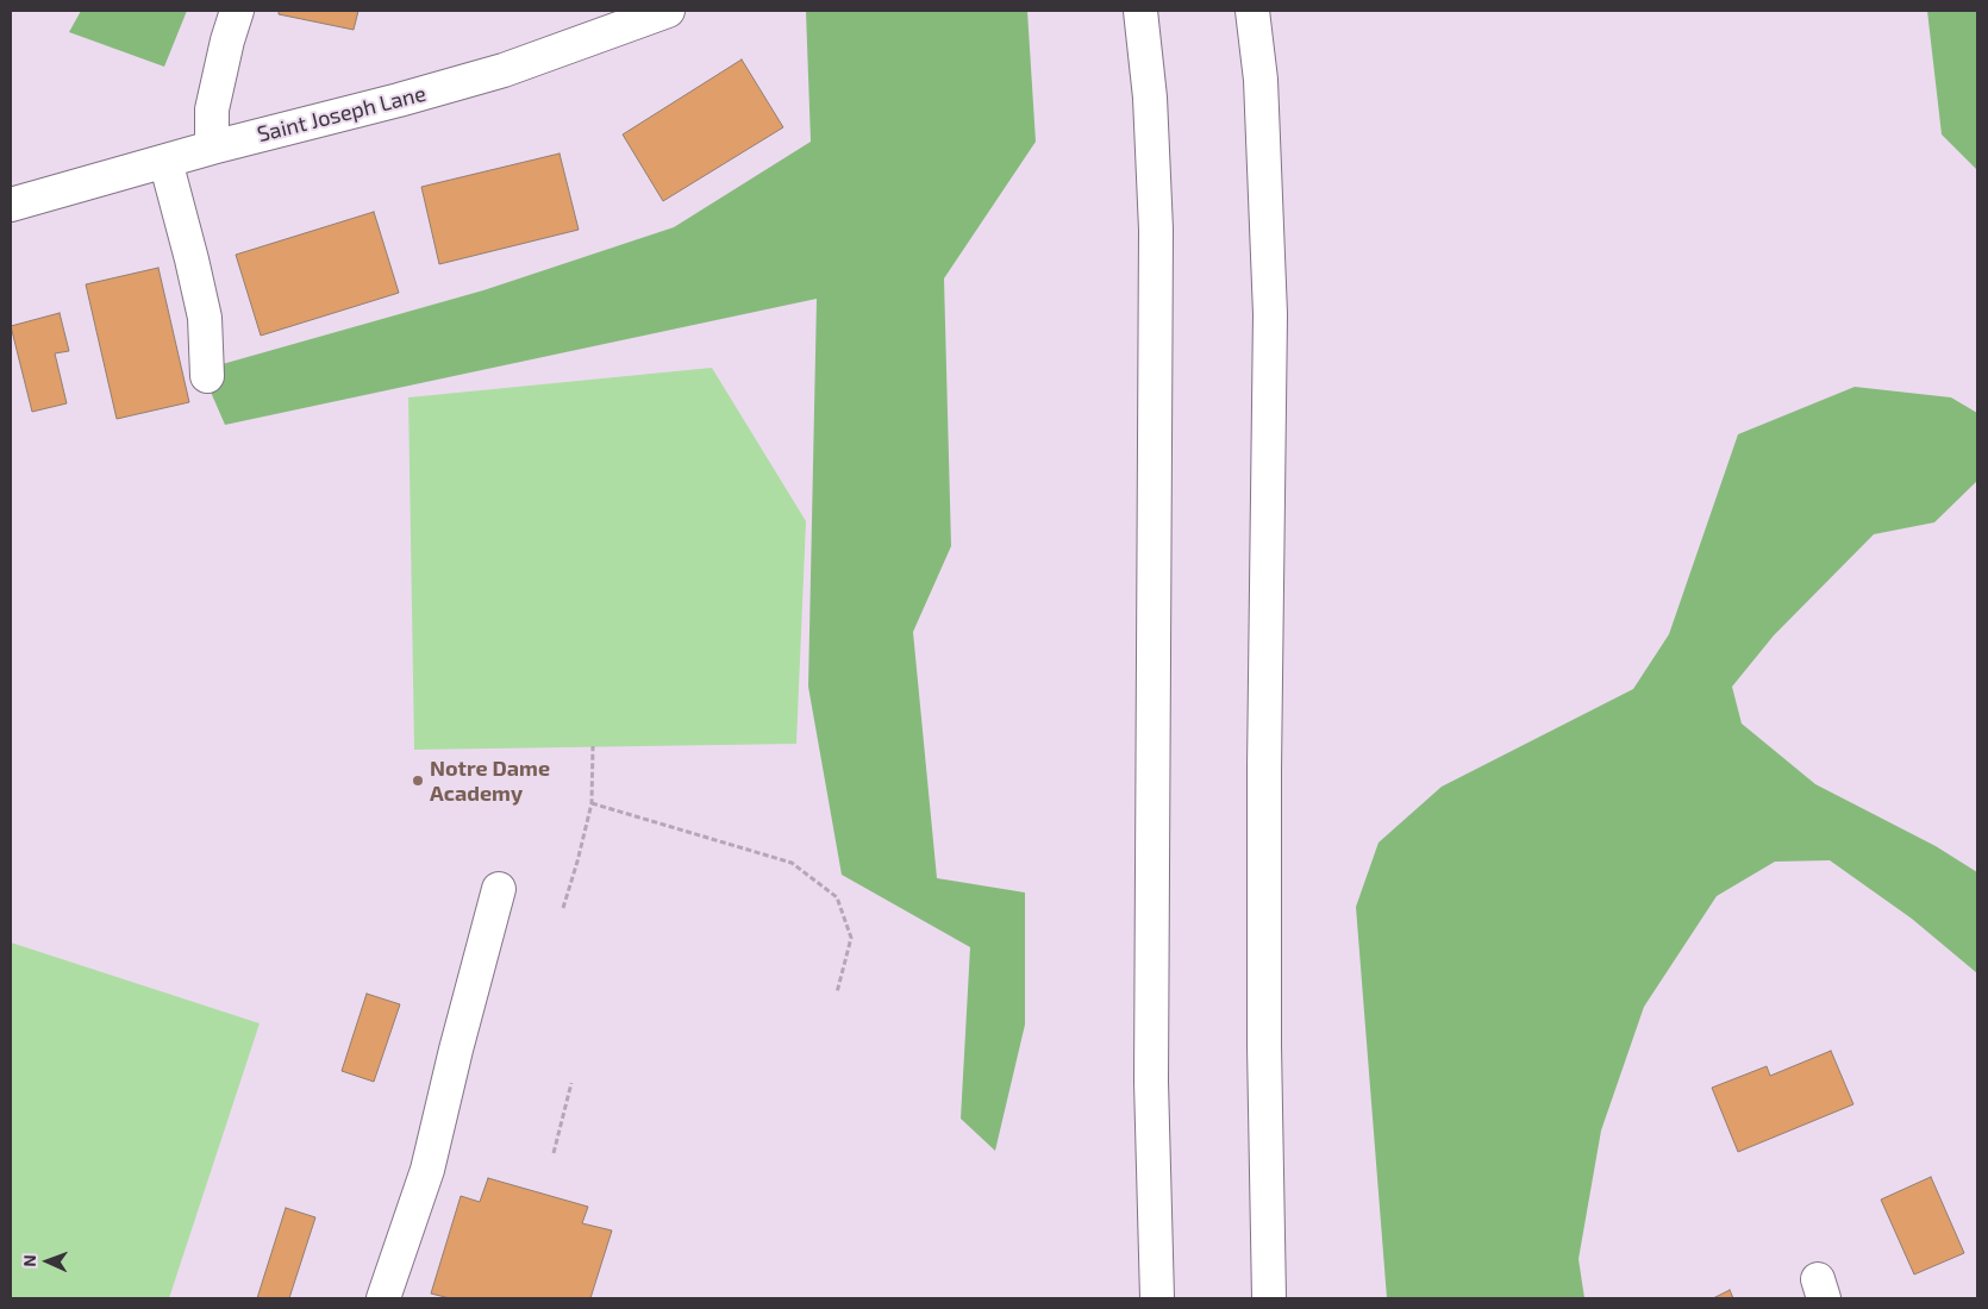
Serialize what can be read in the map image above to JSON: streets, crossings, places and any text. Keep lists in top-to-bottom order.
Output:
{
  "streets": {
    "main road": ["Saint Joseph Lane"]
  },
  "places": ["Notre Dame Academy"],
  "north": "left"
}
